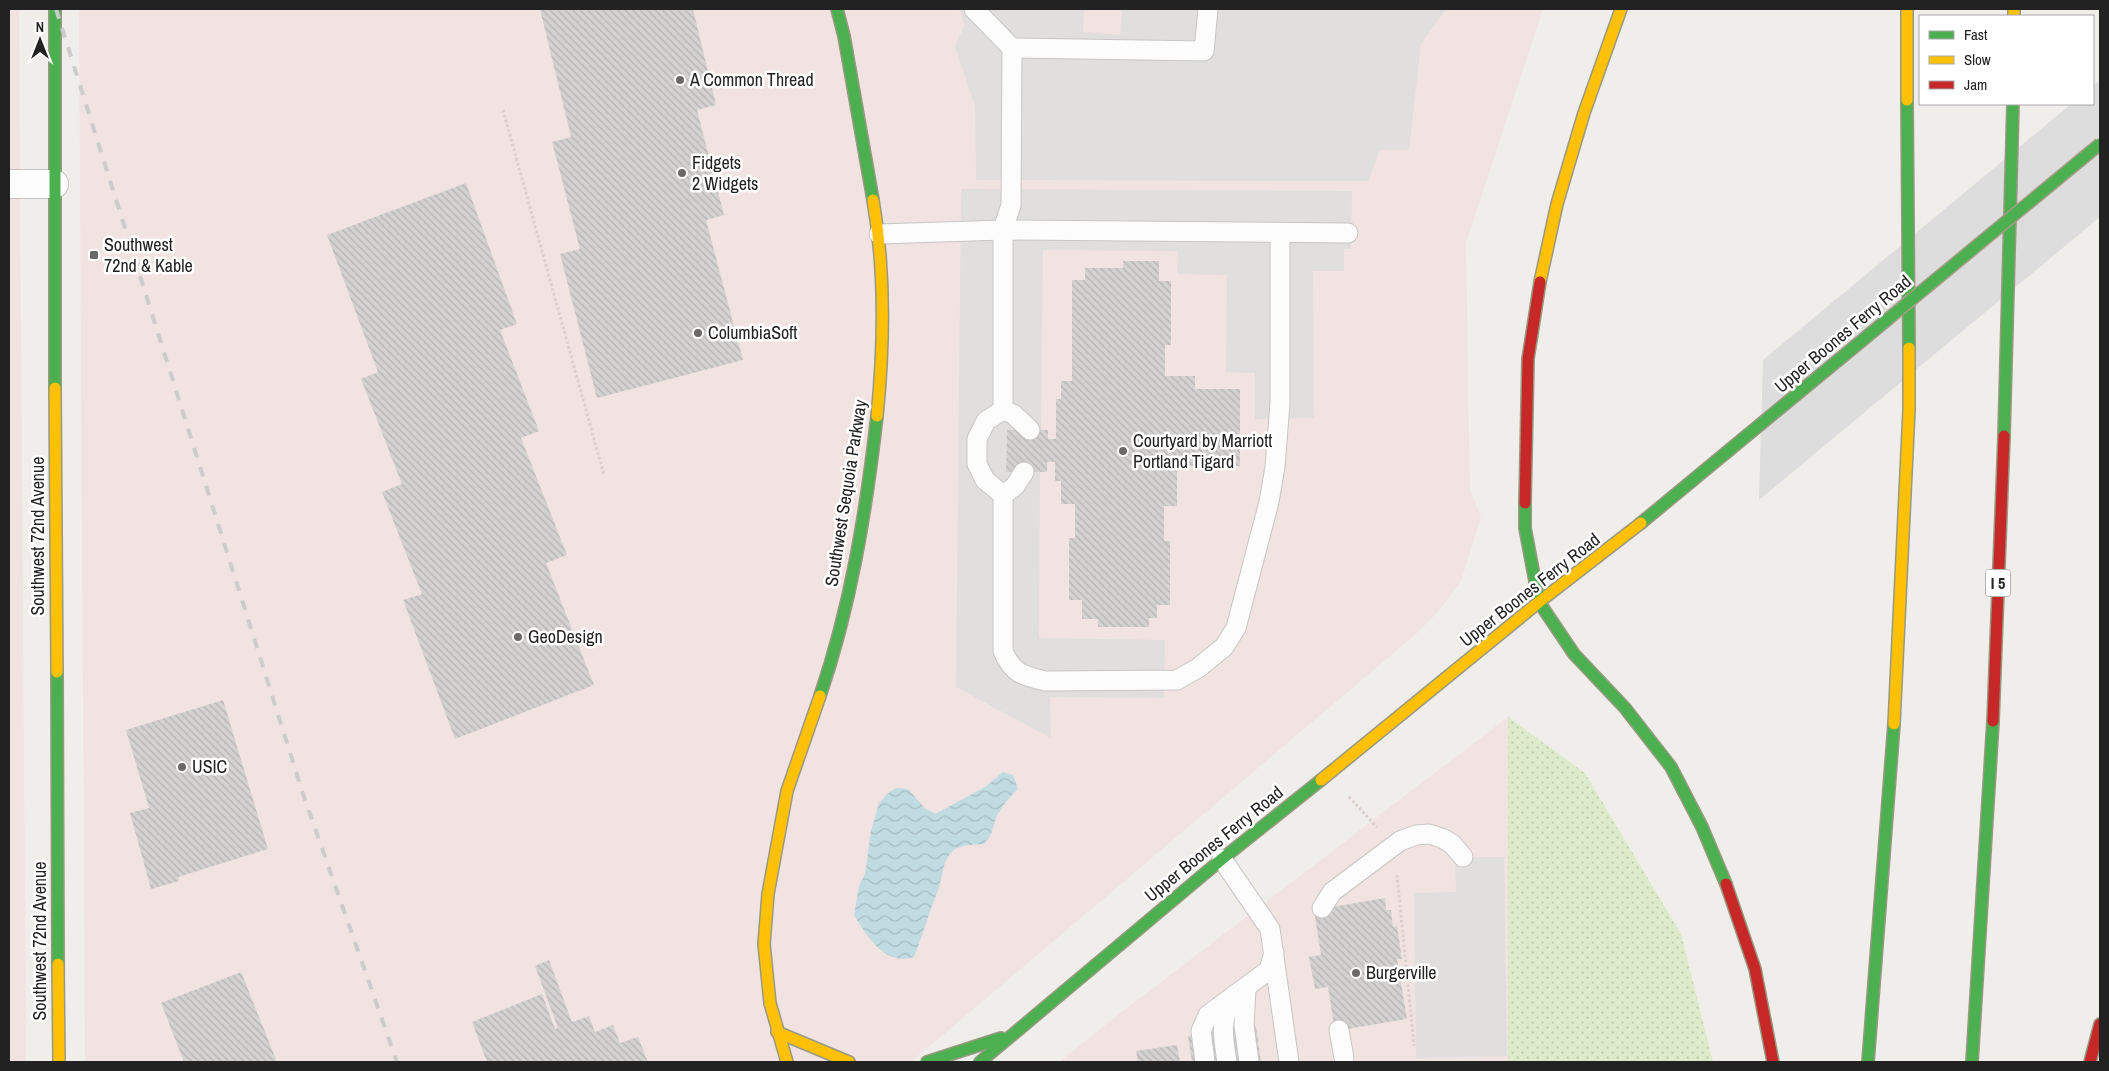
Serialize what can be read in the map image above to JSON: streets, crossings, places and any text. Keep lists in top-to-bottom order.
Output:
{
  "streets": {
    "main road": [
      "Upper Boones Ferry Road",
      "Southwest Sequoia Parkway",
      "Southwest 72nd Avenue",
      "I 5"
    ]
  },
  "places": {
    "other": [
      "A Common Thread",
      "Fidgets 2 Widgets",
      "ColumbiaSoft",
      "Courtyard by Marriott Portland Tigard",
      "GeoDesign",
      "USIC",
      "Burgerville"
    ],
    "transit": ["Southwest 72nd & Kable"]
  },
  "legend": ["Fast", "Slow", "Jam"],
  "north": "top"
}
